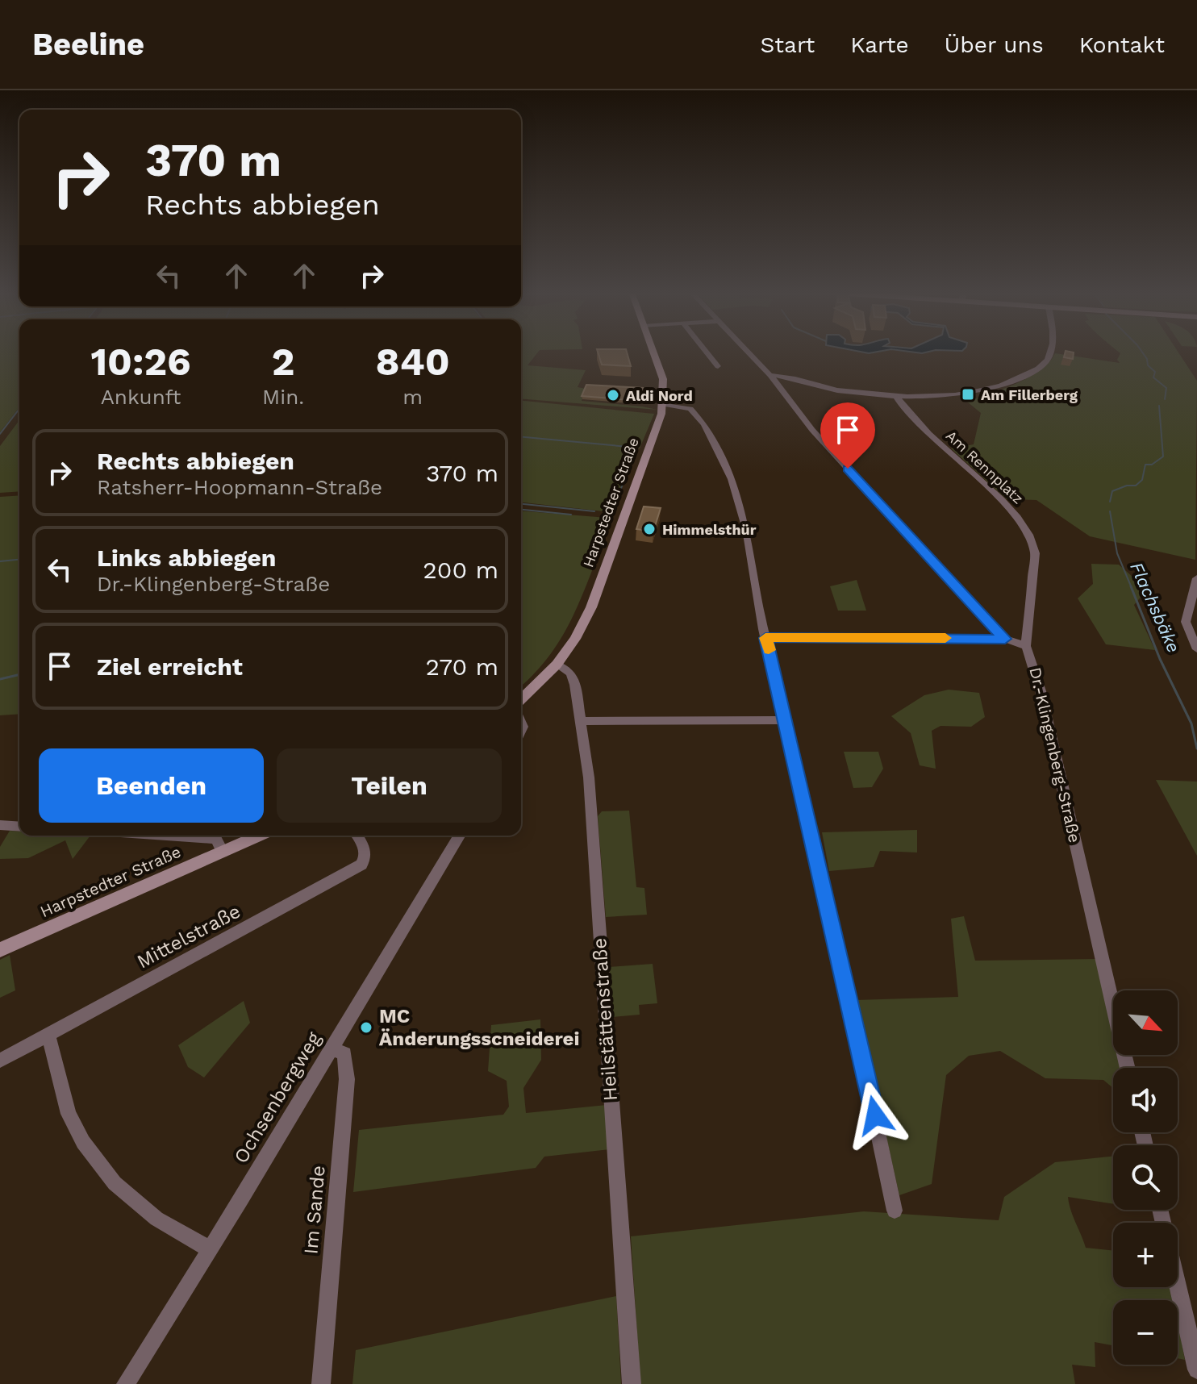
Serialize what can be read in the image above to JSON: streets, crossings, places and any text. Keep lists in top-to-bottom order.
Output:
{
  "streets": {
    "main road": ["Harpstedter Straße"],
    "street": [
      "Am Rennplatz",
      "Dr.-Klingenberg-Straße",
      "Mittelstraße",
      "Heilstättenstraße",
      "Ochsenbergweg",
      "Im Sande"
    ]
  },
  "crossings": [
    ["Am Rennplatz", "Dr.-Klingenberg-Straße"],
    ["Harpstedter Straße", "Heilstättenstraße"],
    ["Ochsenbergweg", "Im Sande"]
  ],
  "water": ["Flachsbäke"],
  "places": {
    "transit": ["Am Fillerberg"],
    "other": ["Aldi Nord", "Himmelsthür", "MC Änderungsscneiderei"]
  },
  "north": "bottom right",
  "page": {
    "header": "Beeline",
    "nav": [
      "Start",
      "Karte",
      "Über uns",
      "Kontakt"
    ],
    "turn": ["370 m", "Rechts abbiegen"],
    "eta": [
      "10:26",
      "Ankunft",
      "2",
      "Min.",
      "840",
      "m"
    ],
    "list": [
      {
        "name": "Rechts abbiegen",
        "note": "Ratsherr-Hoopmann-Straße",
        "value": "370 m"
      },
      {
        "name": "Links abbiegen",
        "note": "Dr.-Klingenberg-Straße",
        "value": "200 m"
      },
      {
        "name": "Ziel erreicht",
        "value": "270 m"
      }
    ],
    "buttons": ["Beenden", "Teilen"],
    "map_buttons": ["+", "−"]
  }
}
